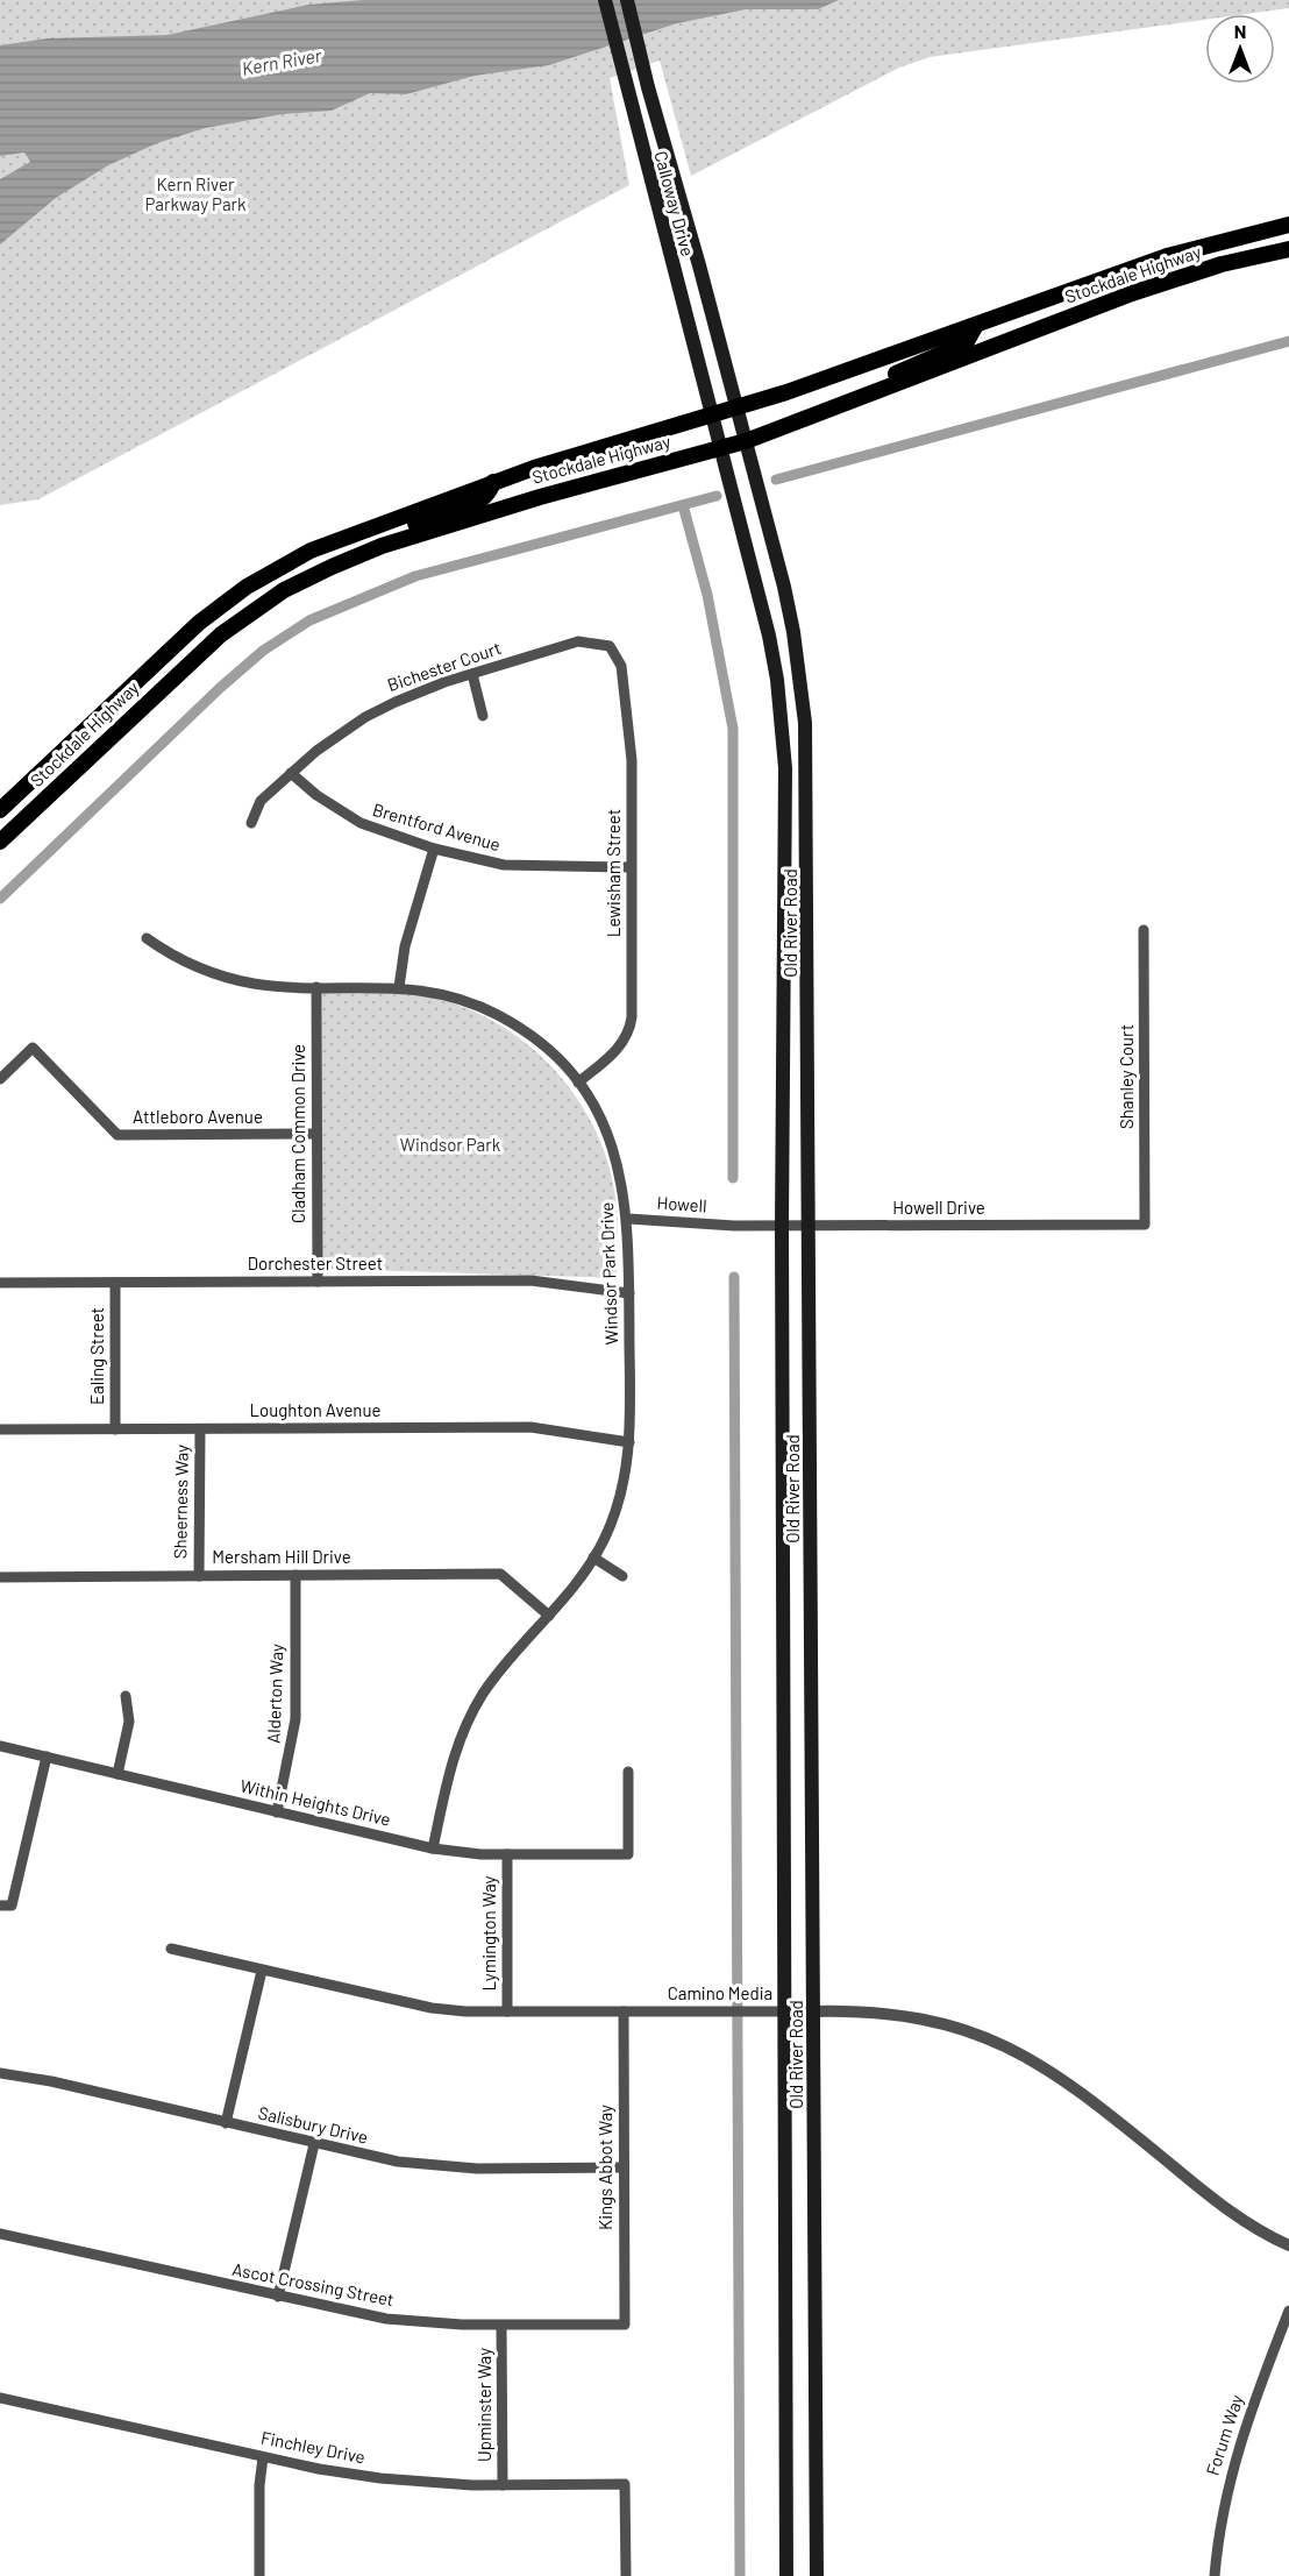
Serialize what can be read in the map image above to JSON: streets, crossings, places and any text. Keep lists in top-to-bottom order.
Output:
{
  "streets": {
    "main road": ["Calloway Drive", "Stockdale Highway", "Old River Road"],
    "street": [
      "Bichester Court",
      "Brentford Avenue",
      "Lewisham Street",
      "Shanley Court",
      "Attleboro Avenue",
      "Cladham Common Drive",
      "Howell",
      "Howell Drive",
      "Dorchester Street",
      "Windsor Park Drive",
      "Ealing Street",
      "Loughton Avenue",
      "Sheerness Way",
      "Mersham Hill Drive",
      "Alderton Way",
      "Within Heights Drive",
      "Lymington Way",
      "Camino Media",
      "Salisbury Drive",
      "Kings Abbot Way",
      "Ascot Crossing Street",
      "Upminster Way",
      "Forum Way",
      "Finchley Drive"
    ]
  },
  "crossings": [
    ["Calloway Drive", "Stockdale Highway"],
    ["Calloway Drive", "Old River Road"],
    ["Stockdale Highway", "Old River Road"],
    ["Bichester Court", "Brentford Avenue"],
    ["Bichester Court", "Lewisham Street"],
    ["Brentford Avenue", "Lewisham Street"],
    ["Lewisham Street", "Windsor Park Drive"],
    ["Old River Road", "Howell Drive"],
    ["Old River Road", "Camino Media"],
    ["Shanley Court", "Howell Drive"],
    ["Attleboro Avenue", "Cladham Common Drive"],
    ["Cladham Common Drive", "Dorchester Street"],
    ["Cladham Common Drive", "Windsor Park Drive"],
    ["Howell", "Howell Drive"],
    ["Howell", "Windsor Park Drive"],
    ["Dorchester Street", "Windsor Park Drive"],
    ["Dorchester Street", "Ealing Street"],
    ["Windsor Park Drive", "Loughton Avenue"],
    ["Windsor Park Drive", "Mersham Hill Drive"],
    ["Windsor Park Drive", "Within Heights Drive"],
    ["Ealing Street", "Loughton Avenue"],
    ["Loughton Avenue", "Sheerness Way"],
    ["Sheerness Way", "Mersham Hill Drive"],
    ["Mersham Hill Drive", "Alderton Way"],
    ["Alderton Way", "Within Heights Drive"],
    ["Within Heights Drive", "Lymington Way"],
    ["Lymington Way", "Camino Media"],
    ["Camino Media", "Kings Abbot Way"],
    ["Salisbury Drive", "Kings Abbot Way"],
    ["Kings Abbot Way", "Ascot Crossing Street"],
    ["Ascot Crossing Street", "Upminster Way"],
    ["Upminster Way", "Finchley Drive"]
  ],
  "water": ["Kern River"],
  "parks": ["Kern River Parkway Park", "Windsor Park"],
  "north": "top"
}
